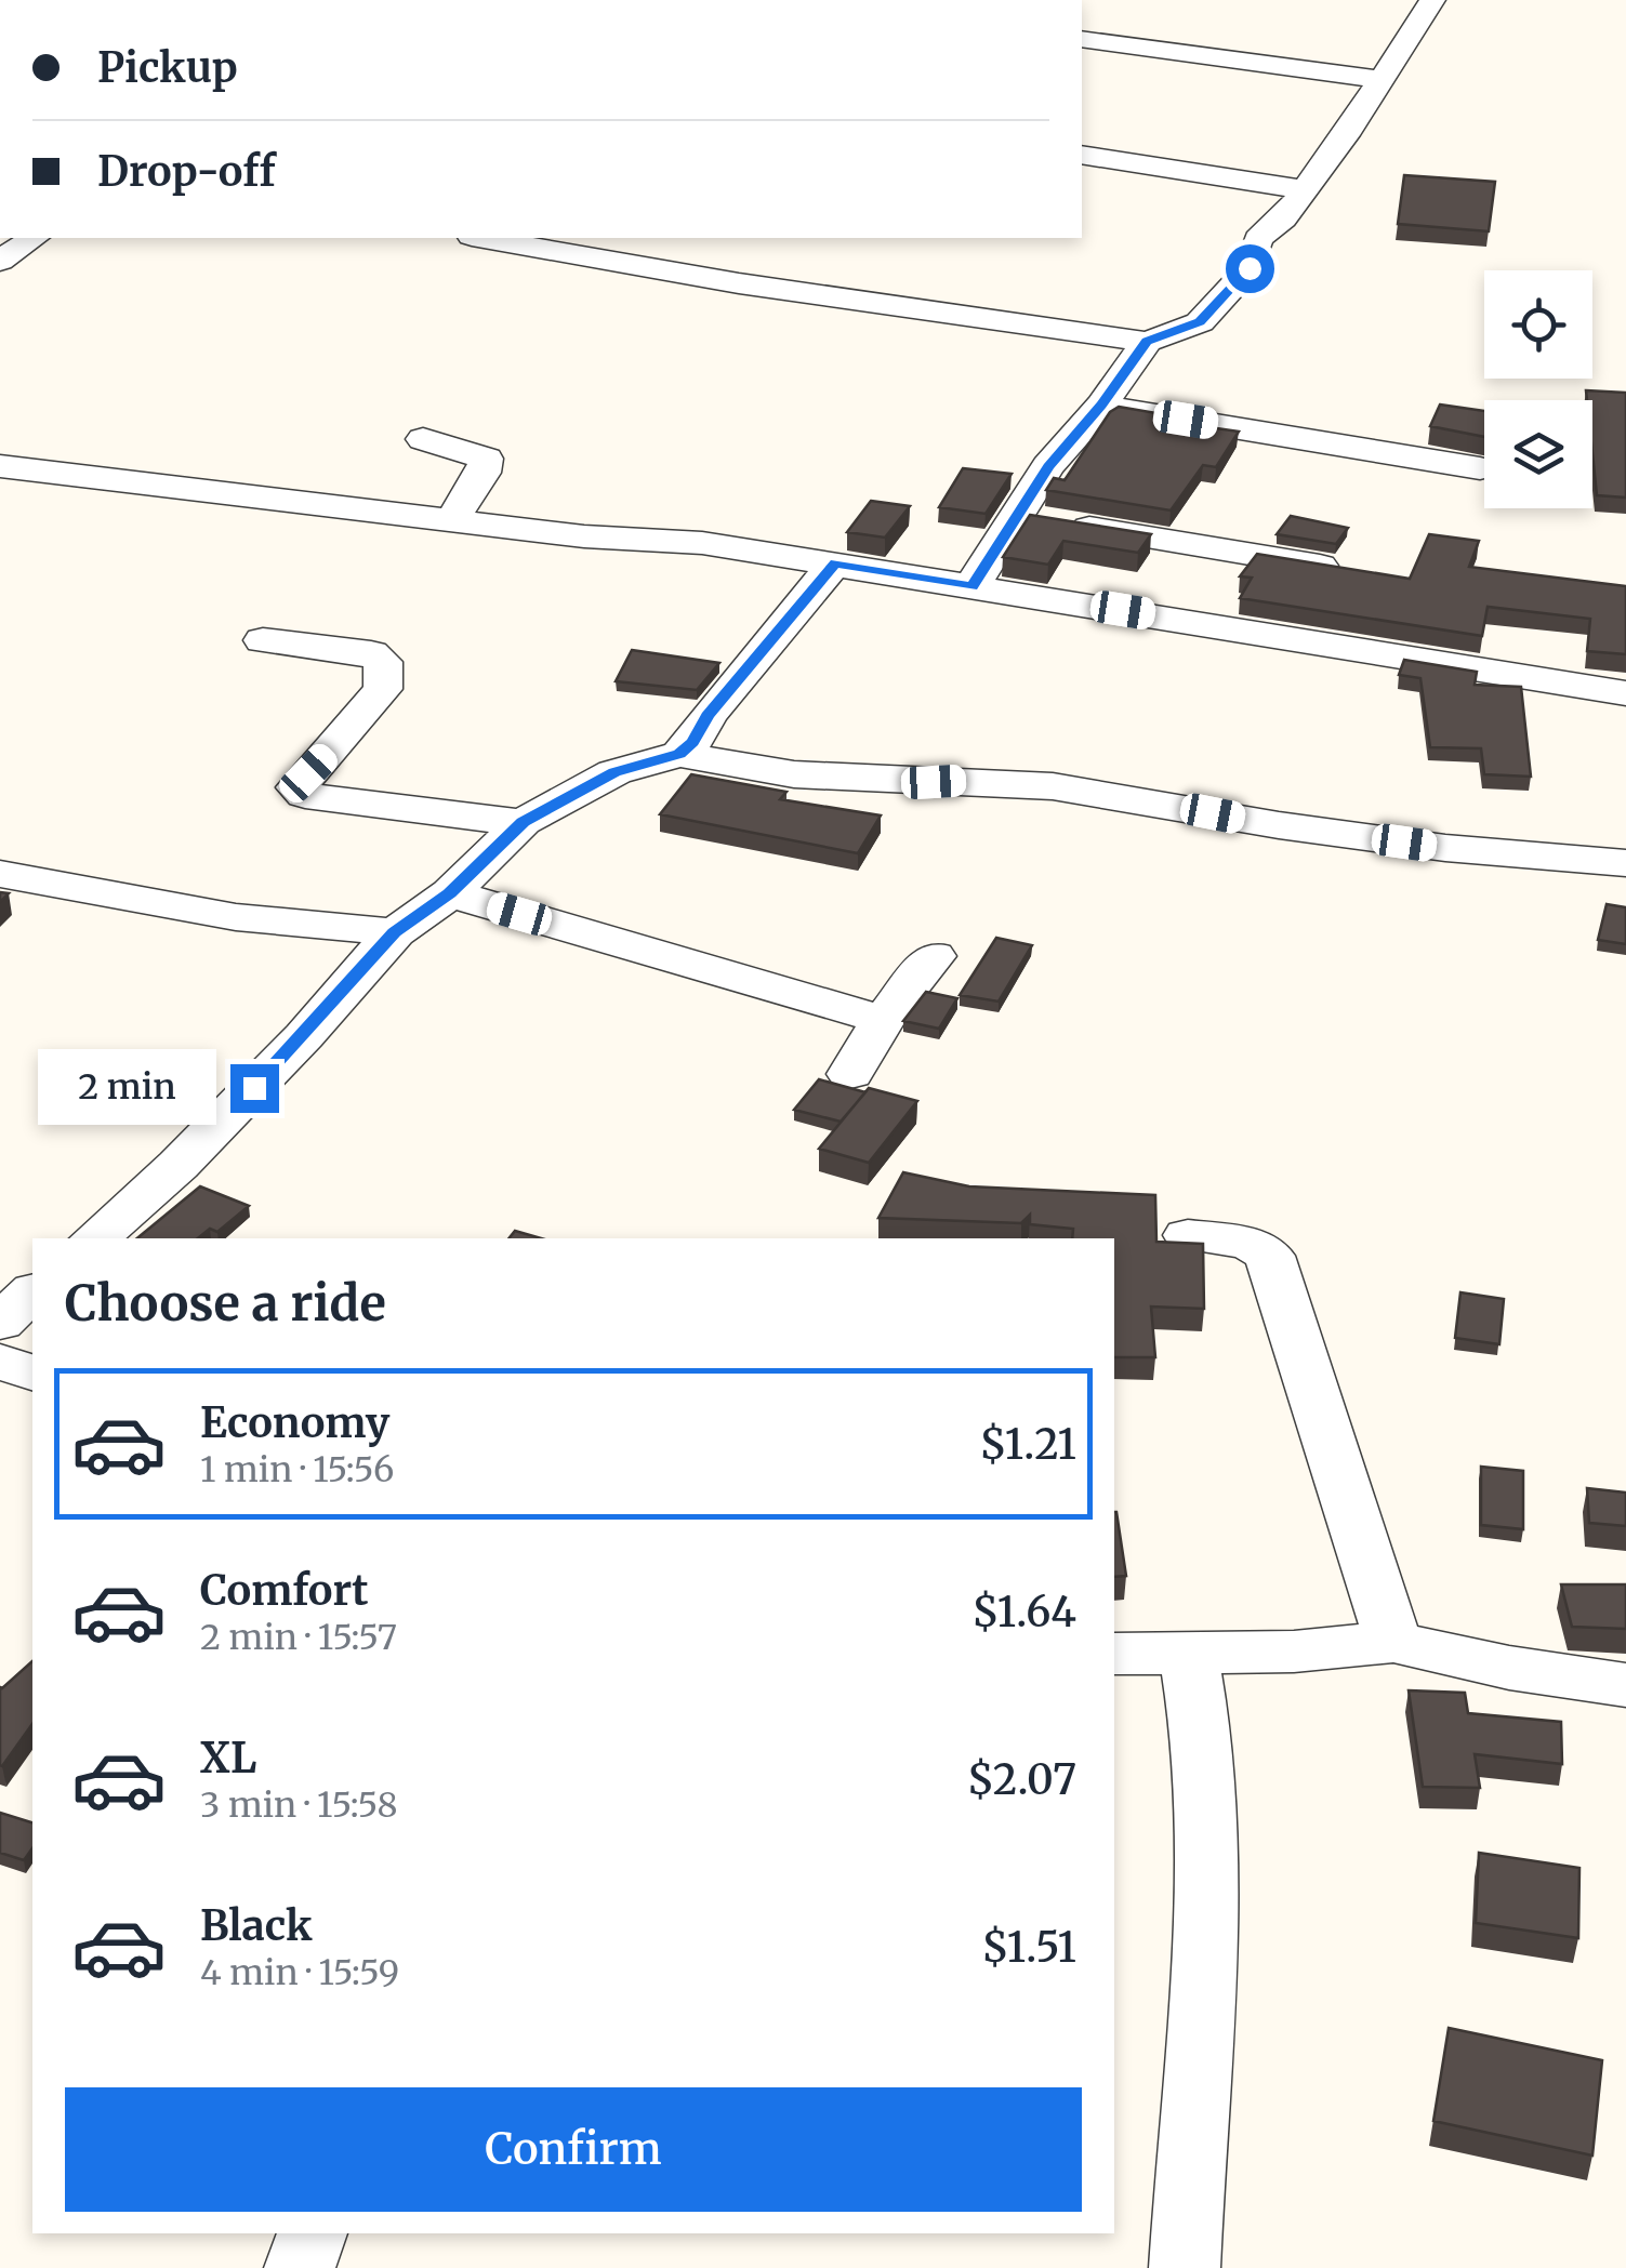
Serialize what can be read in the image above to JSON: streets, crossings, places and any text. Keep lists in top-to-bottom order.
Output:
{
  "page": {
    "banner": ["Pickup", "Drop-off"],
    "bubble": "2 min",
    "heading": "Choose a ride",
    "list": [
      {
        "name": "Economy",
        "note": "1 min · 15:56",
        "value": "$1.21"
      },
      {
        "name": "Comfort",
        "note": "2 min · 15:57",
        "value": "$1.64"
      },
      {
        "name": "XL",
        "note": "3 min · 15:58",
        "value": "$2.07"
      },
      {
        "name": "Black",
        "note": "4 min · 15:59",
        "value": "$1.51"
      }
    ],
    "buttons": "Confirm"
  }
}
